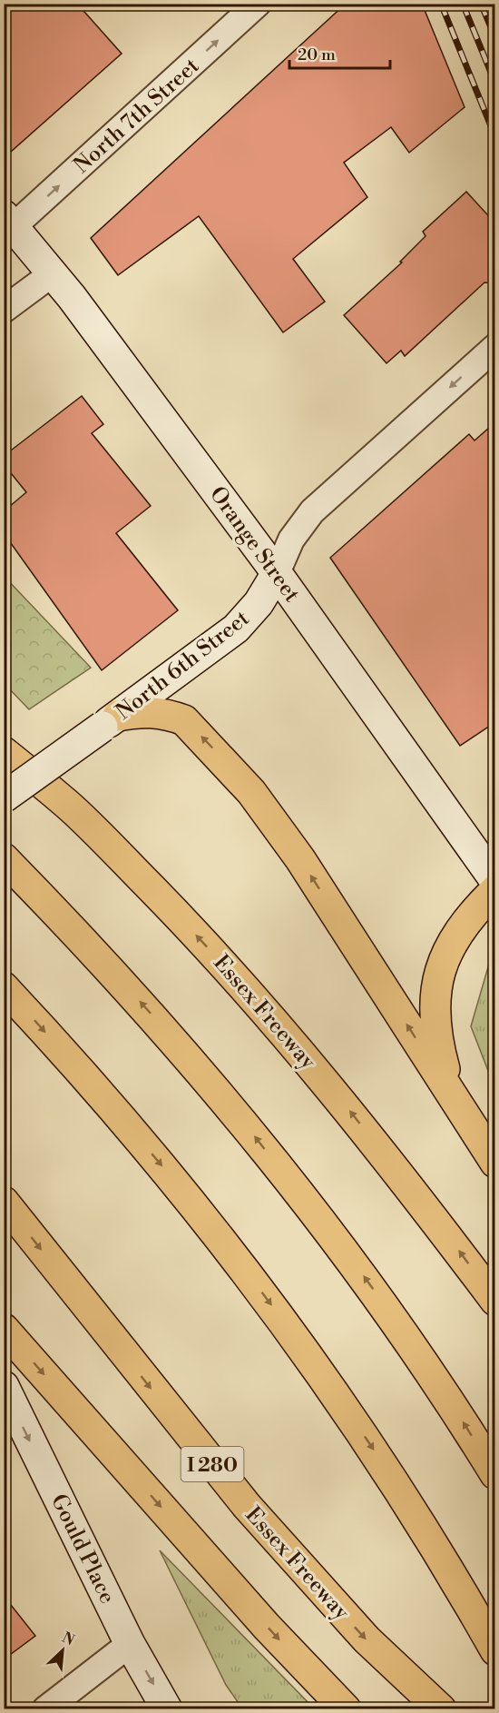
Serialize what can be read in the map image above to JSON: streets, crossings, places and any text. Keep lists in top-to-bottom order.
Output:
{
  "streets": {
    "highway": ["Essex Freeway", "I 280"],
    "main road": ["Orange Street", "North 6th Street", "Gould Place"],
    "street": ["North 7th Street"]
  },
  "crossings": [
    ["North 7th Street", "Orange Street"],
    ["Orange Street", "North 6th Street"]
  ],
  "one_way": ["North 7th Street", "North 6th Street", "Gould Place"],
  "scale_bar": "20 m",
  "north": "top right"
}
